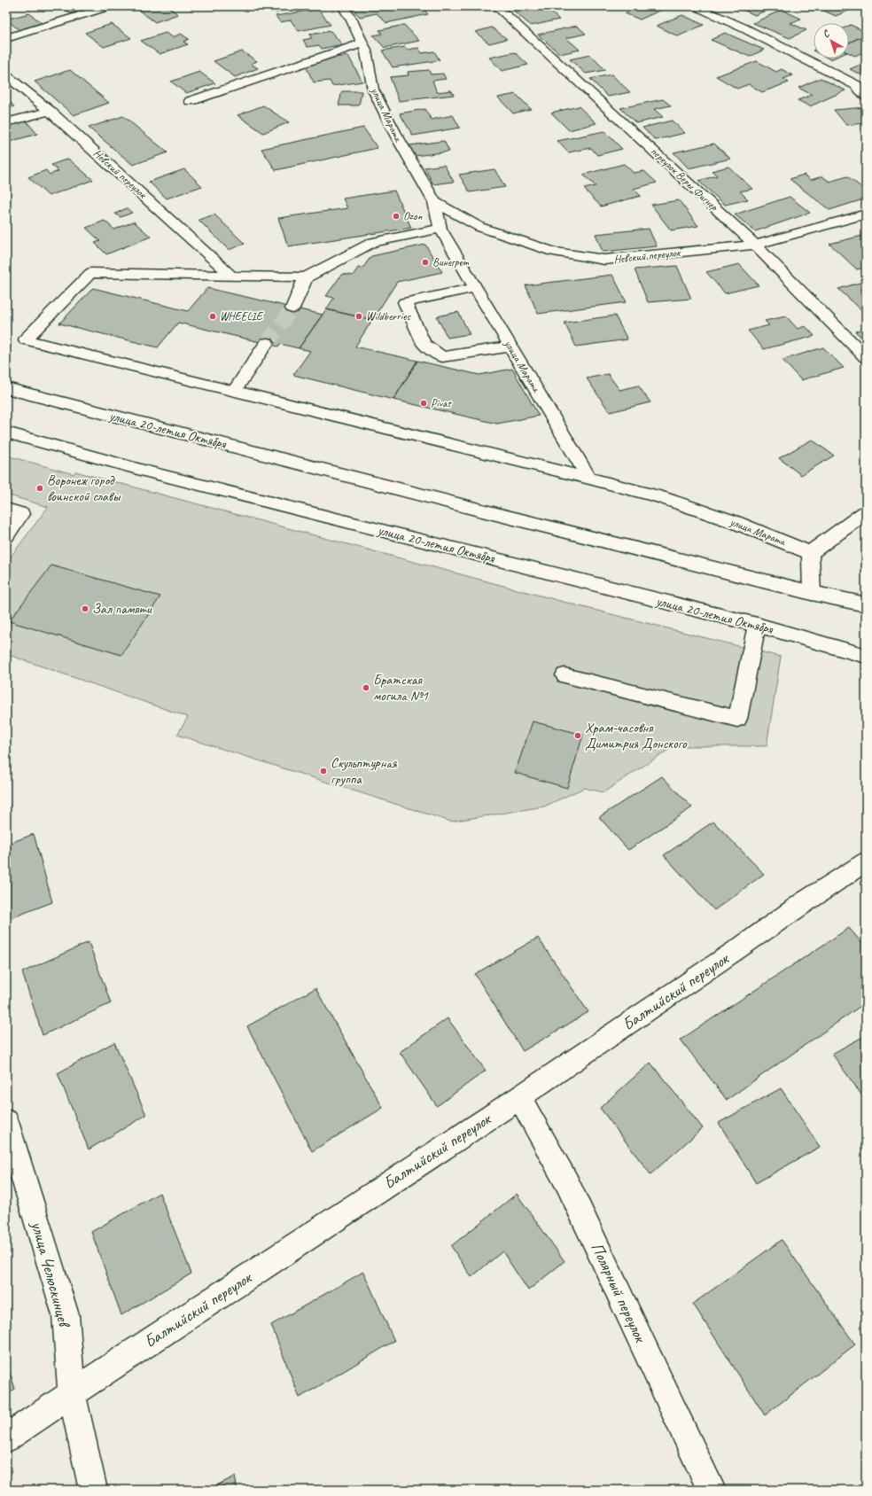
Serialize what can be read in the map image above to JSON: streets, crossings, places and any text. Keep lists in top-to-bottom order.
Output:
{
  "streets": {
    "street": [
      "улица Марата",
      "Невский переулок",
      "переулок Веры Фигнер",
      "улица 20-летия Октября",
      "Балтийский переулок",
      "улица Челюскинцев",
      "Полярный переулок"
    ]
  },
  "crossings": [
    ["улица Марата", "Невский переулок"],
    ["Невский переулок", "переулок Веры Фигнер"],
    ["Балтийский переулок", "улица Челюскинцев"],
    ["Балтийский переулок", "Полярный переулок"]
  ],
  "places": [
    "Ozon",
    "Винегрет",
    "WHEELIE",
    "Wildberries",
    "Pivas",
    "Воронеж город воинской славы",
    "Зал памяти",
    "Братская могила №1",
    "Храм-часовня Димитрия Донского",
    "Скульптурная группа"
  ],
  "north": "top left"
}
